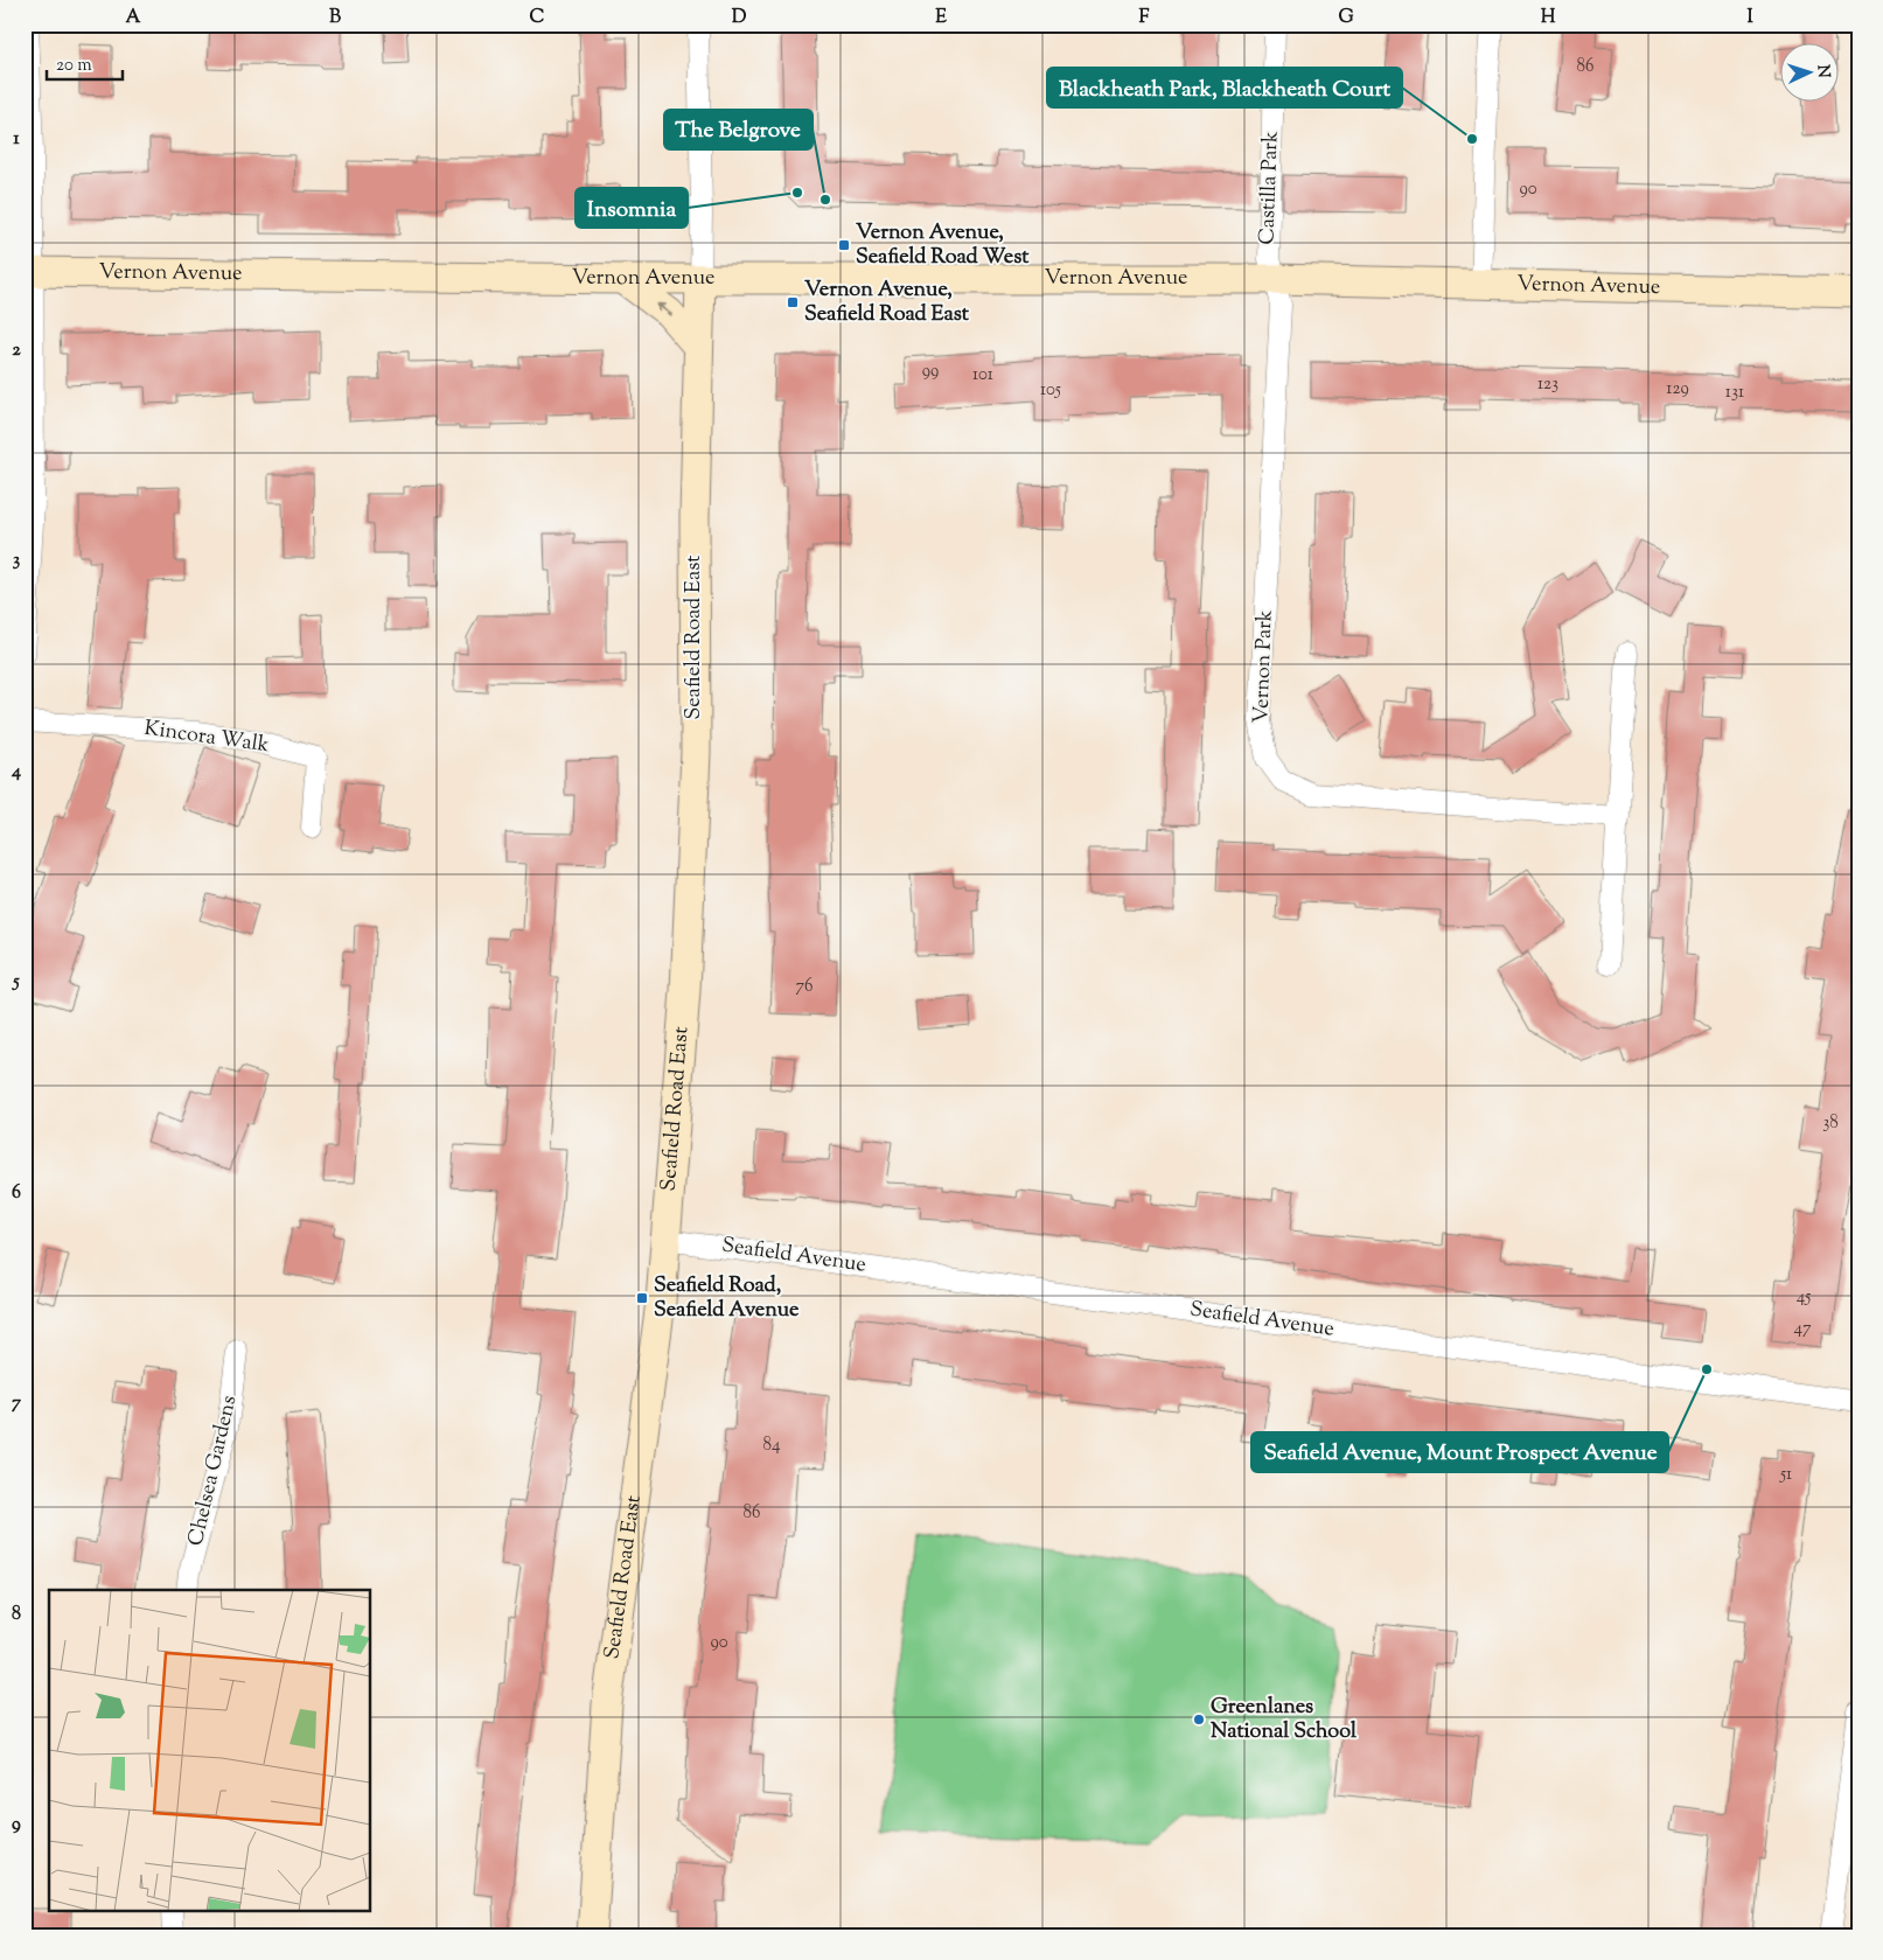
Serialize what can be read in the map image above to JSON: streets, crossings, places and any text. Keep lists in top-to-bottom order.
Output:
{
  "streets": {
    "main road": ["Vernon Avenue", "Seafield Road East"],
    "street": [
      "Castilla Park",
      "Vernon Park",
      "Kincora Walk",
      "Seafield Avenue",
      "Chelsea Gardens"
    ]
  },
  "crossings": [
    ["Castilla Park", "Vernon Avenue"],
    ["Castilla Park", "Vernon Park"],
    ["Vernon Avenue", "Seafield Road East"],
    ["Vernon Avenue", "Vernon Park"],
    ["Seafield Road East", "Seafield Avenue"]
  ],
  "places": {
    "other": [
      "Blackheath Park, Blackheath Court",
      "Insomnia",
      "The Belgrove",
      "Seafield Avenue, Mount Prospect Avenue",
      "Greenlanes National School"
    ],
    "transit": ["Vernon Avenue, Seafield Road West", "Vernon Avenue, Seafield Road East", "Seafield Road, Seafield Avenue"]
  },
  "house_numbers": [
    "86",
    "90",
    "99",
    "101",
    "123",
    "129",
    "105",
    "131",
    "76",
    "38",
    "45",
    "47",
    "84",
    "51",
    "86",
    "90"
  ],
  "scale_bar": "20 m",
  "north": "right",
  "grid": {
    "columns": [
      "A",
      "B",
      "C",
      "D",
      "E",
      "F",
      "G",
      "H",
      "I"
    ],
    "rows": [
      "1",
      "2",
      "3",
      "4",
      "5",
      "6",
      "7",
      "8",
      "9"
    ]
  }
}
